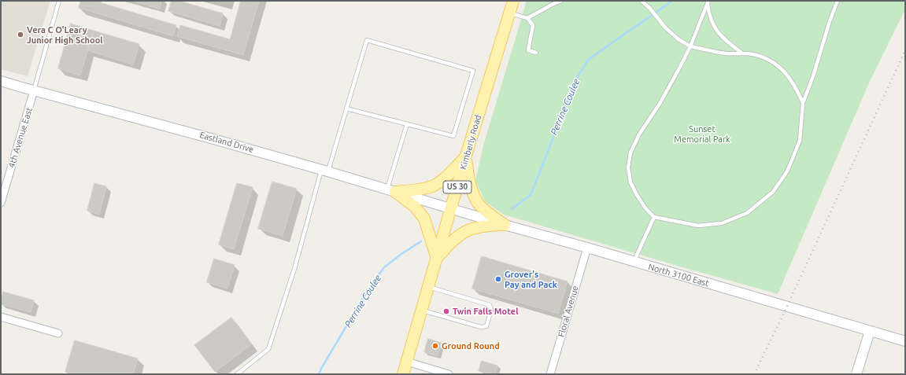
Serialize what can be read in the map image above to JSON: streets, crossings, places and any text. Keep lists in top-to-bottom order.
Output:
{
  "streets": {
    "main road": [
      "Eastland Drive",
      "Kimberly Road",
      "US 30",
      "North 3100 East"
    ],
    "street": ["4th Avenue East", "Floral Avenue"]
  },
  "crossings": [
    ["4th Avenue East", "Eastland Drive"],
    ["Eastland Drive", "Kimberly Road"],
    ["Eastland Drive", "North 3100 East"],
    ["Kimberly Road", "North 3100 East"],
    ["North 3100 East", "Floral Avenue"]
  ],
  "water": ["Perrine Coulee"],
  "parks": ["Sunset Memorial Park"],
  "places": [
    "Vera C O'Leary Junior High School",
    "Grover's Pay and Pack",
    "Twin Falls Motel",
    "Ground Round"
  ]
}
